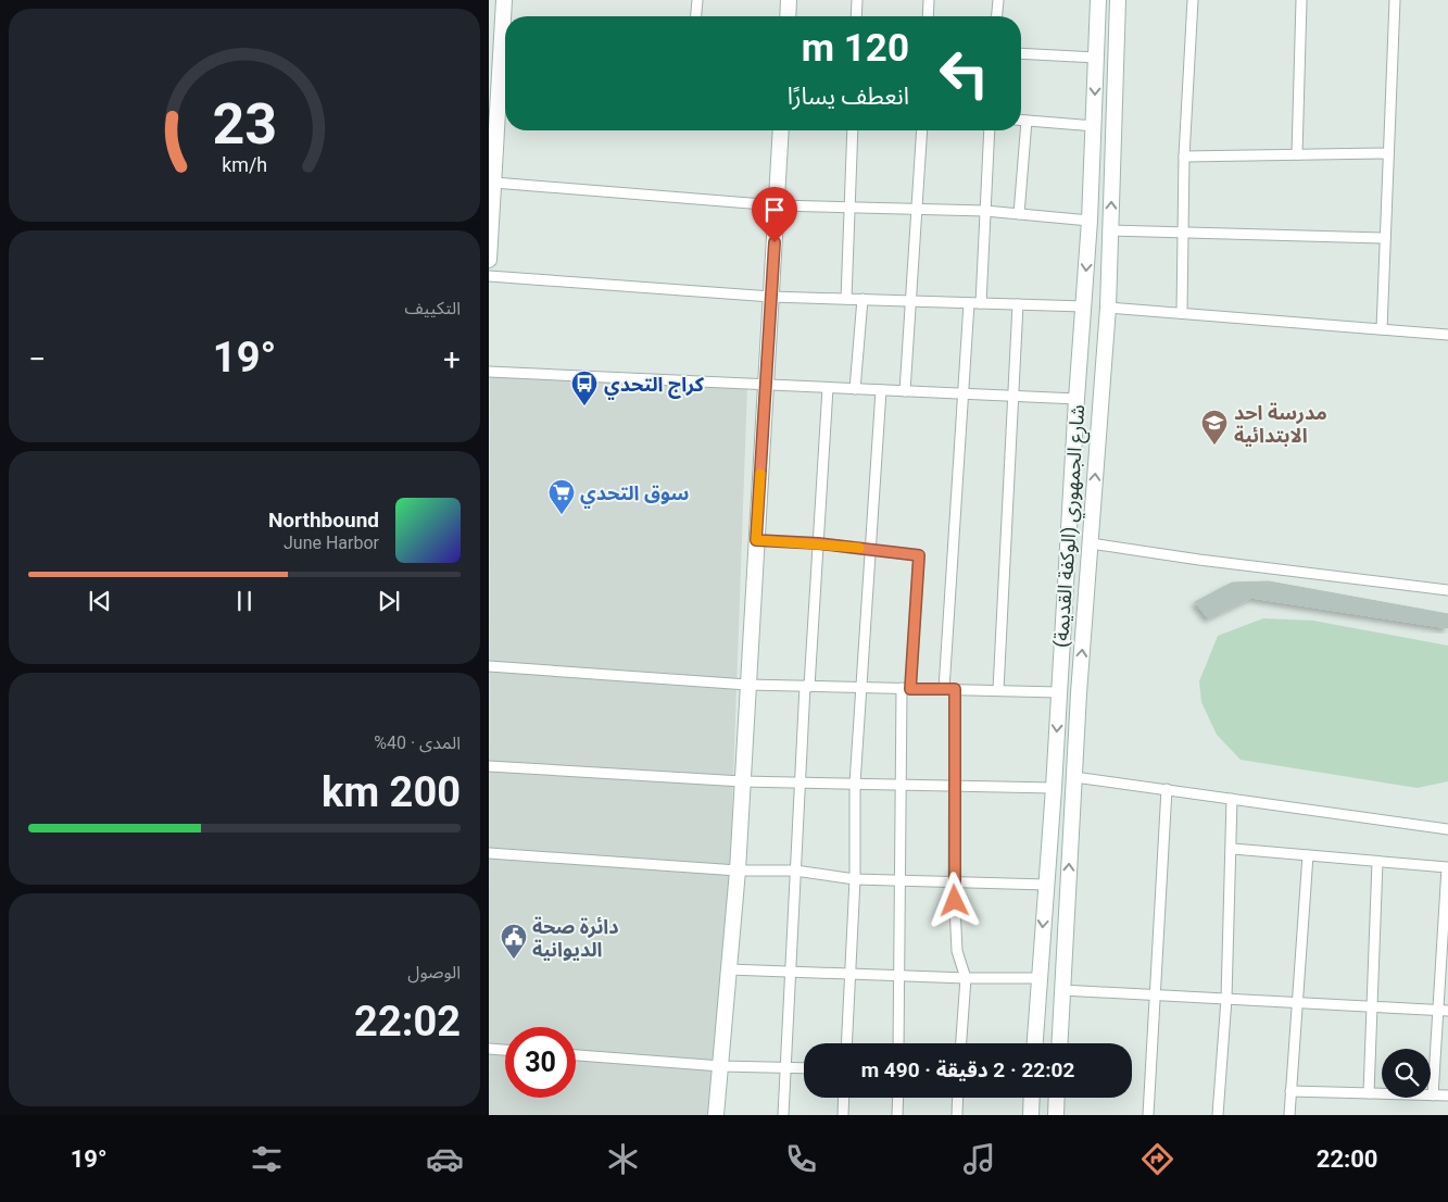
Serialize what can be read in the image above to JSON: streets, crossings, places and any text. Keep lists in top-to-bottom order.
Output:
{
  "streets": {
    "main road": ["شارع الجمهوري (الوكفة القديمة)"]
  },
  "places": {
    "bus stop": ["كراج التحدي"],
    "school or university": ["مدرسة احد الابتدائية"],
    "supermarket": ["سوق التحدي"],
    "public building": ["دائرة صحة الديوانية"]
  },
  "page": {
    "turn": ["120 m", "انعطف يسارًا"],
    "tile": [
      "التكييف",
      ["المدى · 40%", "200 km"],
      ["الوصول", "22:02"]
    ],
    "heat": ["−", "19°", "+"],
    "song": ["Northbound", "June Harbor"],
    "limit": "30",
    "trip": "22:02 · 2 دقيقة · 490 m",
    "tabs": ["22:00", "19°"],
    "gauge": ["23", "km/h"]
  }
}
